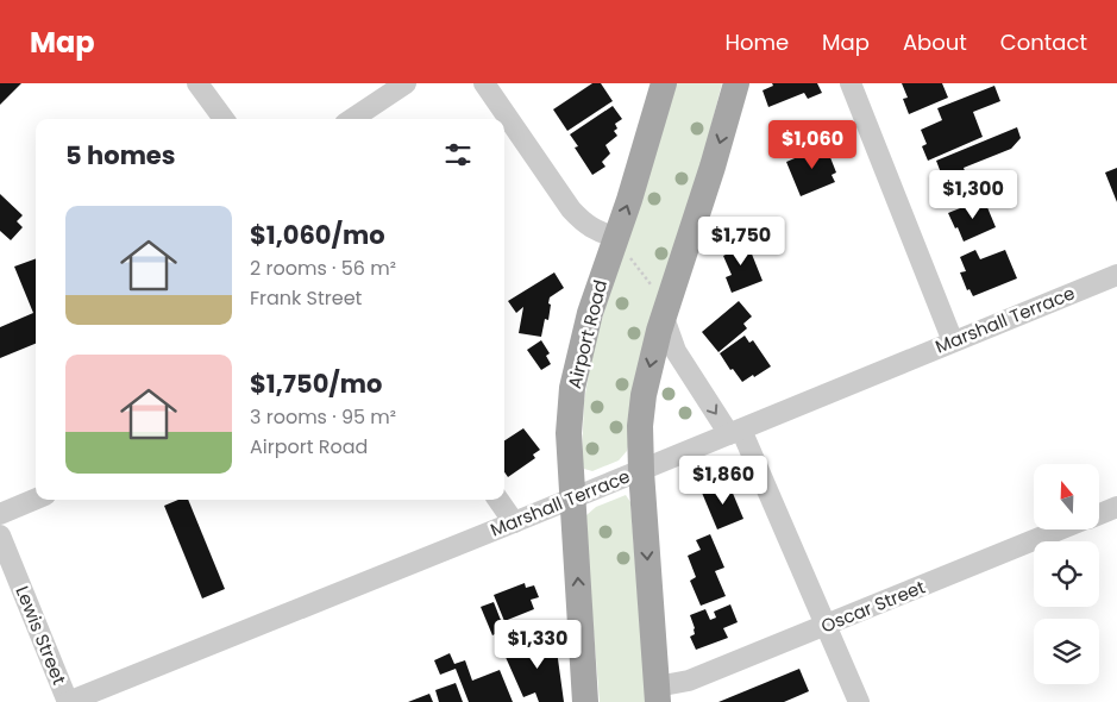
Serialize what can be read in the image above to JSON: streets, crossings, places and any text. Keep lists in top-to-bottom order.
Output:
{
  "streets": {
    "main road": ["Airport Road"],
    "street": ["Marshall Terrace", "Oscar Street", "Lewis Street"]
  },
  "crossings": [
    ["Marshall Terrace", "Airport Road"],
    ["Marshall Terrace", "Lewis Street"]
  ],
  "north": "top",
  "page": {
    "header": "Map",
    "nav": [
      "Home",
      "Map",
      "About",
      "Contact"
    ],
    "heading": "5 homes",
    "price": [
      "$1,060",
      "$1,300",
      "$1,750",
      "$1,860",
      "$1,330"
    ],
    "list": [
      {
        "name": "$1,060/mo",
        "note": "2 rooms · 56 m² · Frank Street"
      },
      {
        "name": "$1,750/mo",
        "note": "3 rooms · 95 m² · Airport Road"
      }
    ]
  }
}
